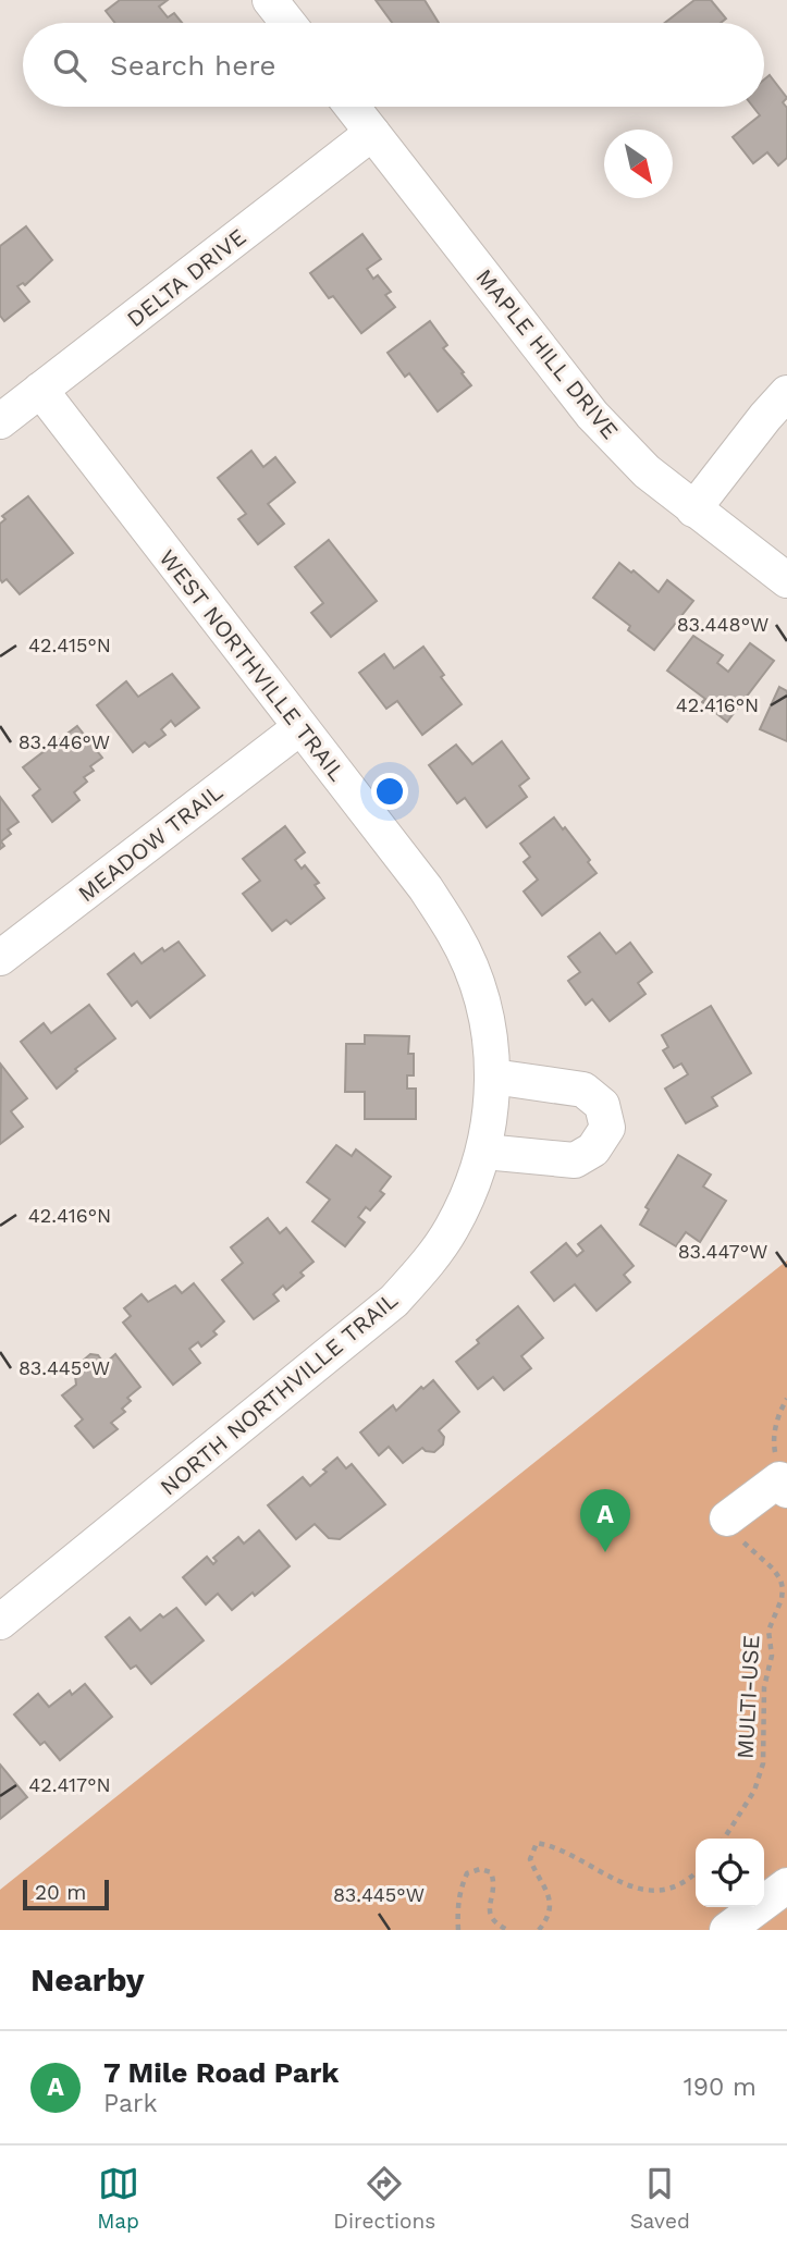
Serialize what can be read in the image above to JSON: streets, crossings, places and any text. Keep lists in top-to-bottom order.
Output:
{
  "streets": {
    "street": [
      "DELTA DRIVE",
      "MAPLE HILL DRIVE",
      "WEST NORTHVILLE TRAIL",
      "MEADOW TRAIL",
      "NORTH NORTHVILLE TRAIL"
    ],
    "path": ["MULTI-USE"]
  },
  "crossings": [
    ["DELTA DRIVE", "MAPLE HILL DRIVE"],
    ["DELTA DRIVE", "WEST NORTHVILLE TRAIL"],
    ["WEST NORTHVILLE TRAIL", "MEADOW TRAIL"],
    ["WEST NORTHVILLE TRAIL", "NORTH NORTHVILLE TRAIL"]
  ],
  "scale_bar": "20 m",
  "north": "bottom right",
  "page": {
    "search": "Search here",
    "pins": "A",
    "scale": "20 m",
    "heading": "Nearby",
    "list": [
      {
        "mark": "A",
        "name": "7 Mile Road Park",
        "note": "Park",
        "value": "190 m"
      }
    ],
    "nav": ["Map", "Directions", "Saved"]
  },
  "coordinates": [
    "83.448°W",
    "42.415°N",
    "42.416°N",
    "83.446°W",
    "83.447°W",
    "83.445°W",
    "42.417°N"
  ]
}
